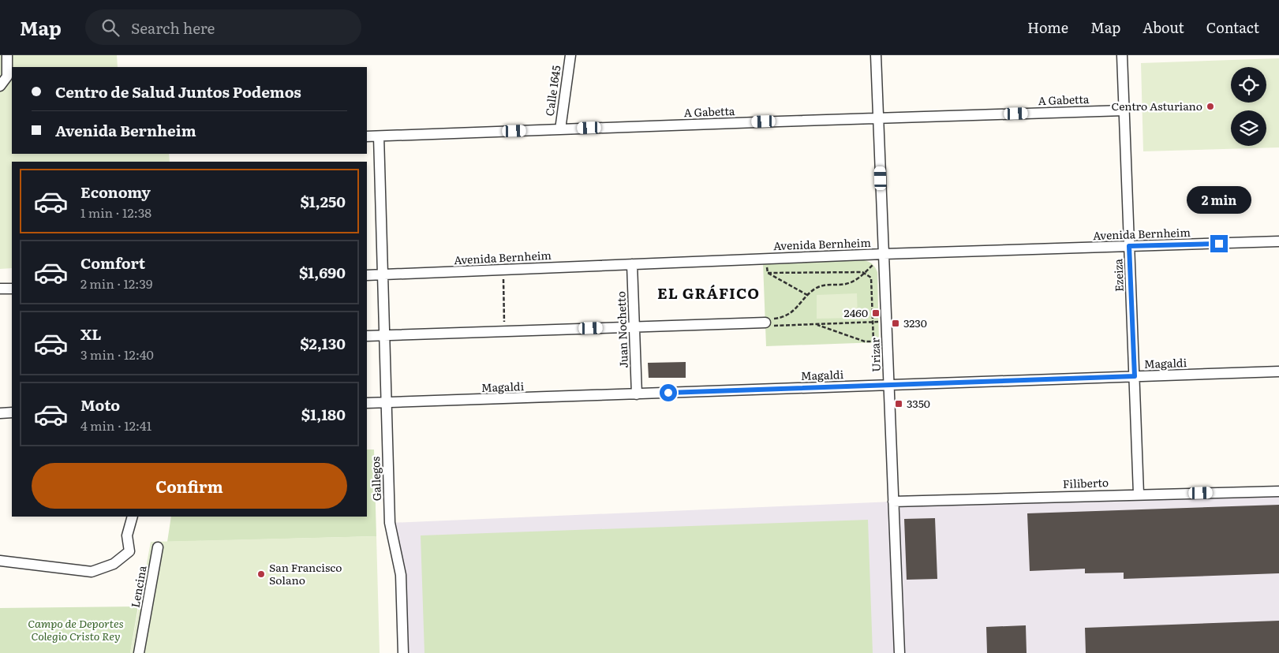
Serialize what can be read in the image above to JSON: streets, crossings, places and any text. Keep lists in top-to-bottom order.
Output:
{
  "streets": {
    "street": [
      "Calle 1645",
      "A Gabetta",
      "Avenida Bernheim",
      "Ezeiza",
      "Juan Nochetto",
      "Urizar",
      "Magaldi",
      "Gallegos",
      "Filiberto",
      "Lencina"
    ]
  },
  "crossings": [
    ["Calle 1645", "A Gabetta"],
    ["A Gabetta", "Ezeiza"],
    ["A Gabetta", "Urizar"],
    ["A Gabetta", "Gallegos"],
    ["Avenida Bernheim", "Ezeiza"],
    ["Avenida Bernheim", "Juan Nochetto"],
    ["Avenida Bernheim", "Urizar"],
    ["Avenida Bernheim", "Gallegos"],
    ["Ezeiza", "Magaldi"],
    ["Ezeiza", "Filiberto"],
    ["Juan Nochetto", "Magaldi"],
    ["Urizar", "Magaldi"],
    ["Urizar", "Filiberto"],
    ["Magaldi", "Gallegos"]
  ],
  "districts": ["EL GRÁFICO"],
  "parks": ["Campo de Deportes Colegio Cristo Rey"],
  "places": {
    "other": ["Centro Asturiano", "San Francisco Solano"],
    "transit": ["2460", "3230", "3350"]
  },
  "page": {
    "header": "Map",
    "search": "Search here",
    "nav": [
      "Home",
      "Map",
      "About",
      "Contact"
    ],
    "banner": ["Centro de Salud Juntos Podemos", "Avenida Bernheim"],
    "list": [
      {
        "name": "Economy",
        "note": "1 min · 12:38",
        "value": "$1,250"
      },
      {
        "name": "Comfort",
        "note": "2 min · 12:39",
        "value": "$1,690"
      },
      {
        "name": "XL",
        "note": "3 min · 12:40",
        "value": "$2,130"
      },
      {
        "name": "Moto",
        "note": "4 min · 12:41",
        "value": "$1,180"
      }
    ],
    "bubble": "2 min",
    "buttons": "Confirm"
  }
}
